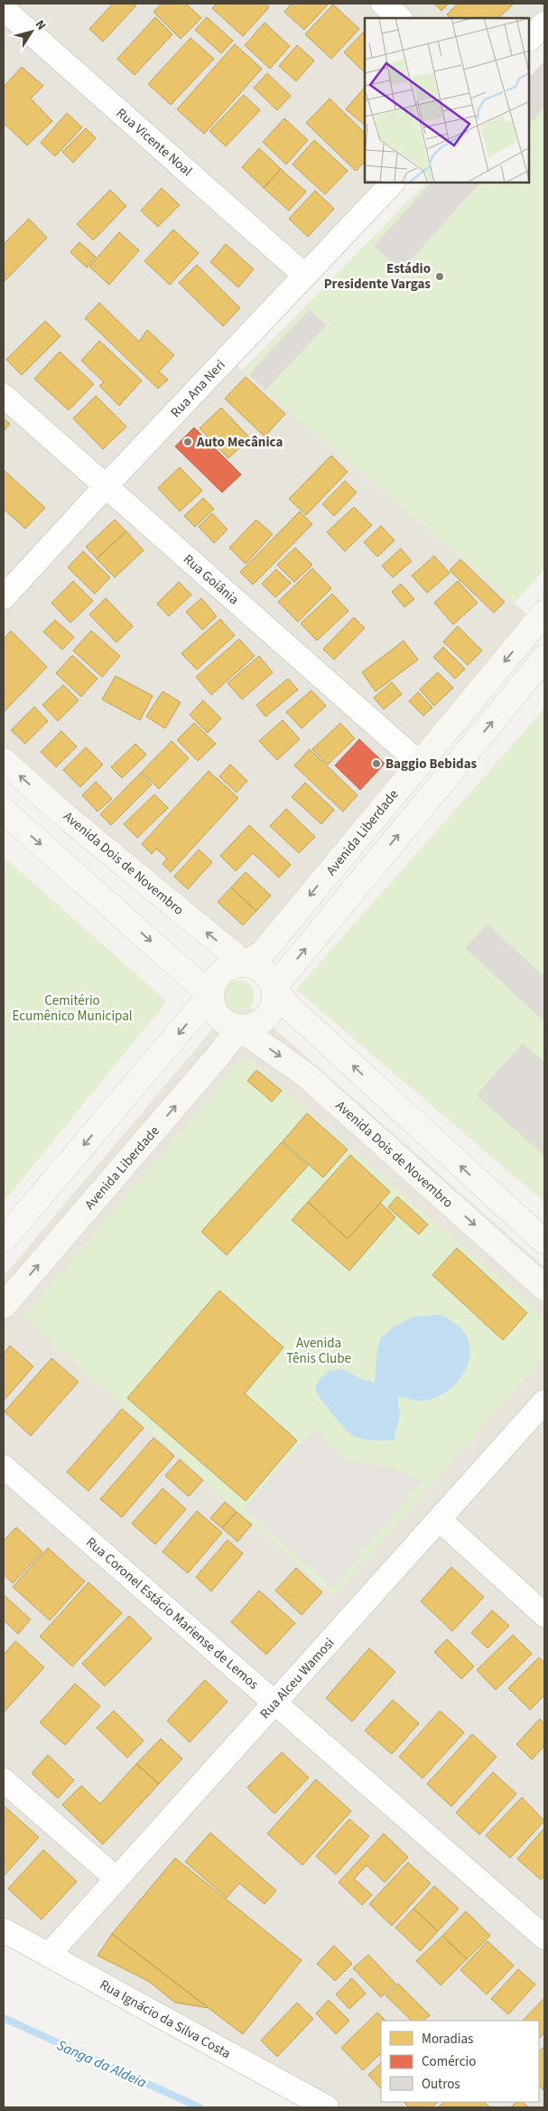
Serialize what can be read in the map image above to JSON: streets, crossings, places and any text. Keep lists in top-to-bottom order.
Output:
{
  "streets": {
    "street": [
      "Rua Vicente Noal",
      "Rua Ana Neri",
      "Rua Goiânia",
      "Avenida Liberdade",
      "Avenida Dois de Novembro",
      "Rua Coronel Estácio Mariense de Lemos",
      "Rua Alceu Wamosi",
      "Rua Ignácio da Silva Costa"
    ]
  },
  "crossings": [
    ["Rua Vicente Noal", "Rua Ana Neri"],
    ["Rua Ana Neri", "Rua Goiânia"],
    ["Rua Goiânia", "Avenida Liberdade"],
    ["Avenida Liberdade", "Avenida Dois de Novembro"],
    ["Rua Coronel Estácio Mariense de Lemos", "Rua Alceu Wamosi"],
    ["Rua Alceu Wamosi", "Rua Ignácio da Silva Costa"]
  ],
  "water": ["Sanga da Aldeia"],
  "parks": ["Cemitério Ecumênico Municipal", "Avenida Tênis Clube"],
  "places": ["Estádio Presidente Vargas", "Auto Mecânica", "Baggio Bebidas"],
  "legend": ["Moradias", "Comércio", "Outros"],
  "north": "top right"
}
